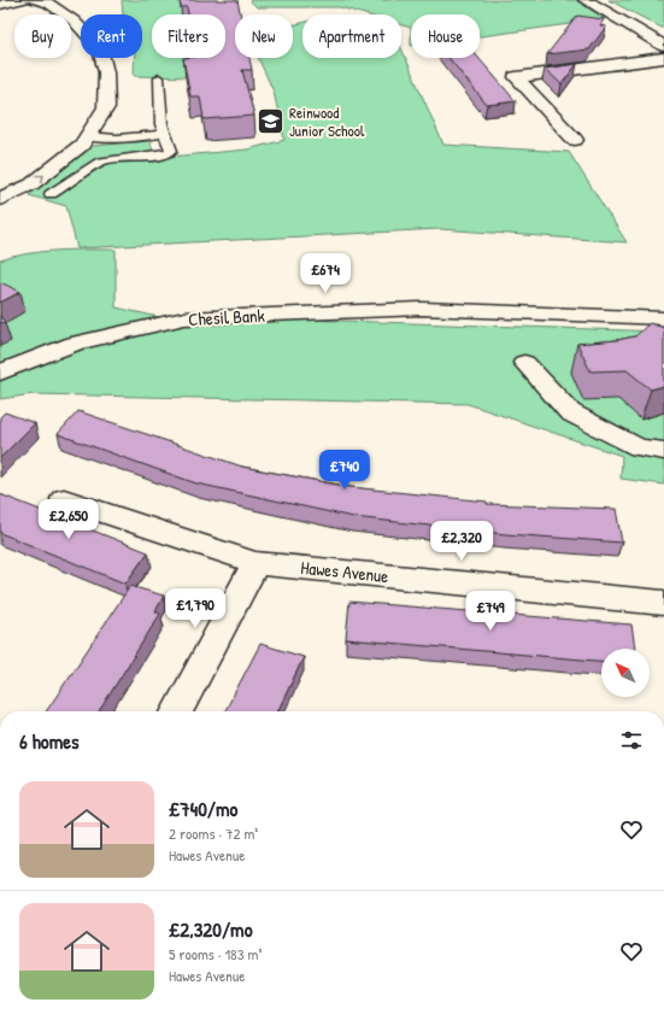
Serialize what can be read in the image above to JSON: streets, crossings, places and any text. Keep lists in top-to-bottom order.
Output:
{
  "streets": {
    "street": ["Chesil Bank", "Hawes Avenue"]
  },
  "places": {
    "school or university": ["Reinwood Junior School"]
  },
  "north": "top left",
  "page": {
    "chip": [
      "Buy",
      "Rent",
      "Filters",
      "New",
      "Apartment",
      "House"
    ],
    "price": [
      "£674",
      "£740",
      "£2,650",
      "£2,320",
      "£1,790",
      "£749"
    ],
    "heading": "6 homes",
    "list": [
      {
        "name": "£740/mo",
        "note": "2 rooms · 72 m² · Hawes Avenue"
      },
      {
        "name": "£2,320/mo",
        "note": "5 rooms · 183 m² · Hawes Avenue"
      }
    ]
  }
}
